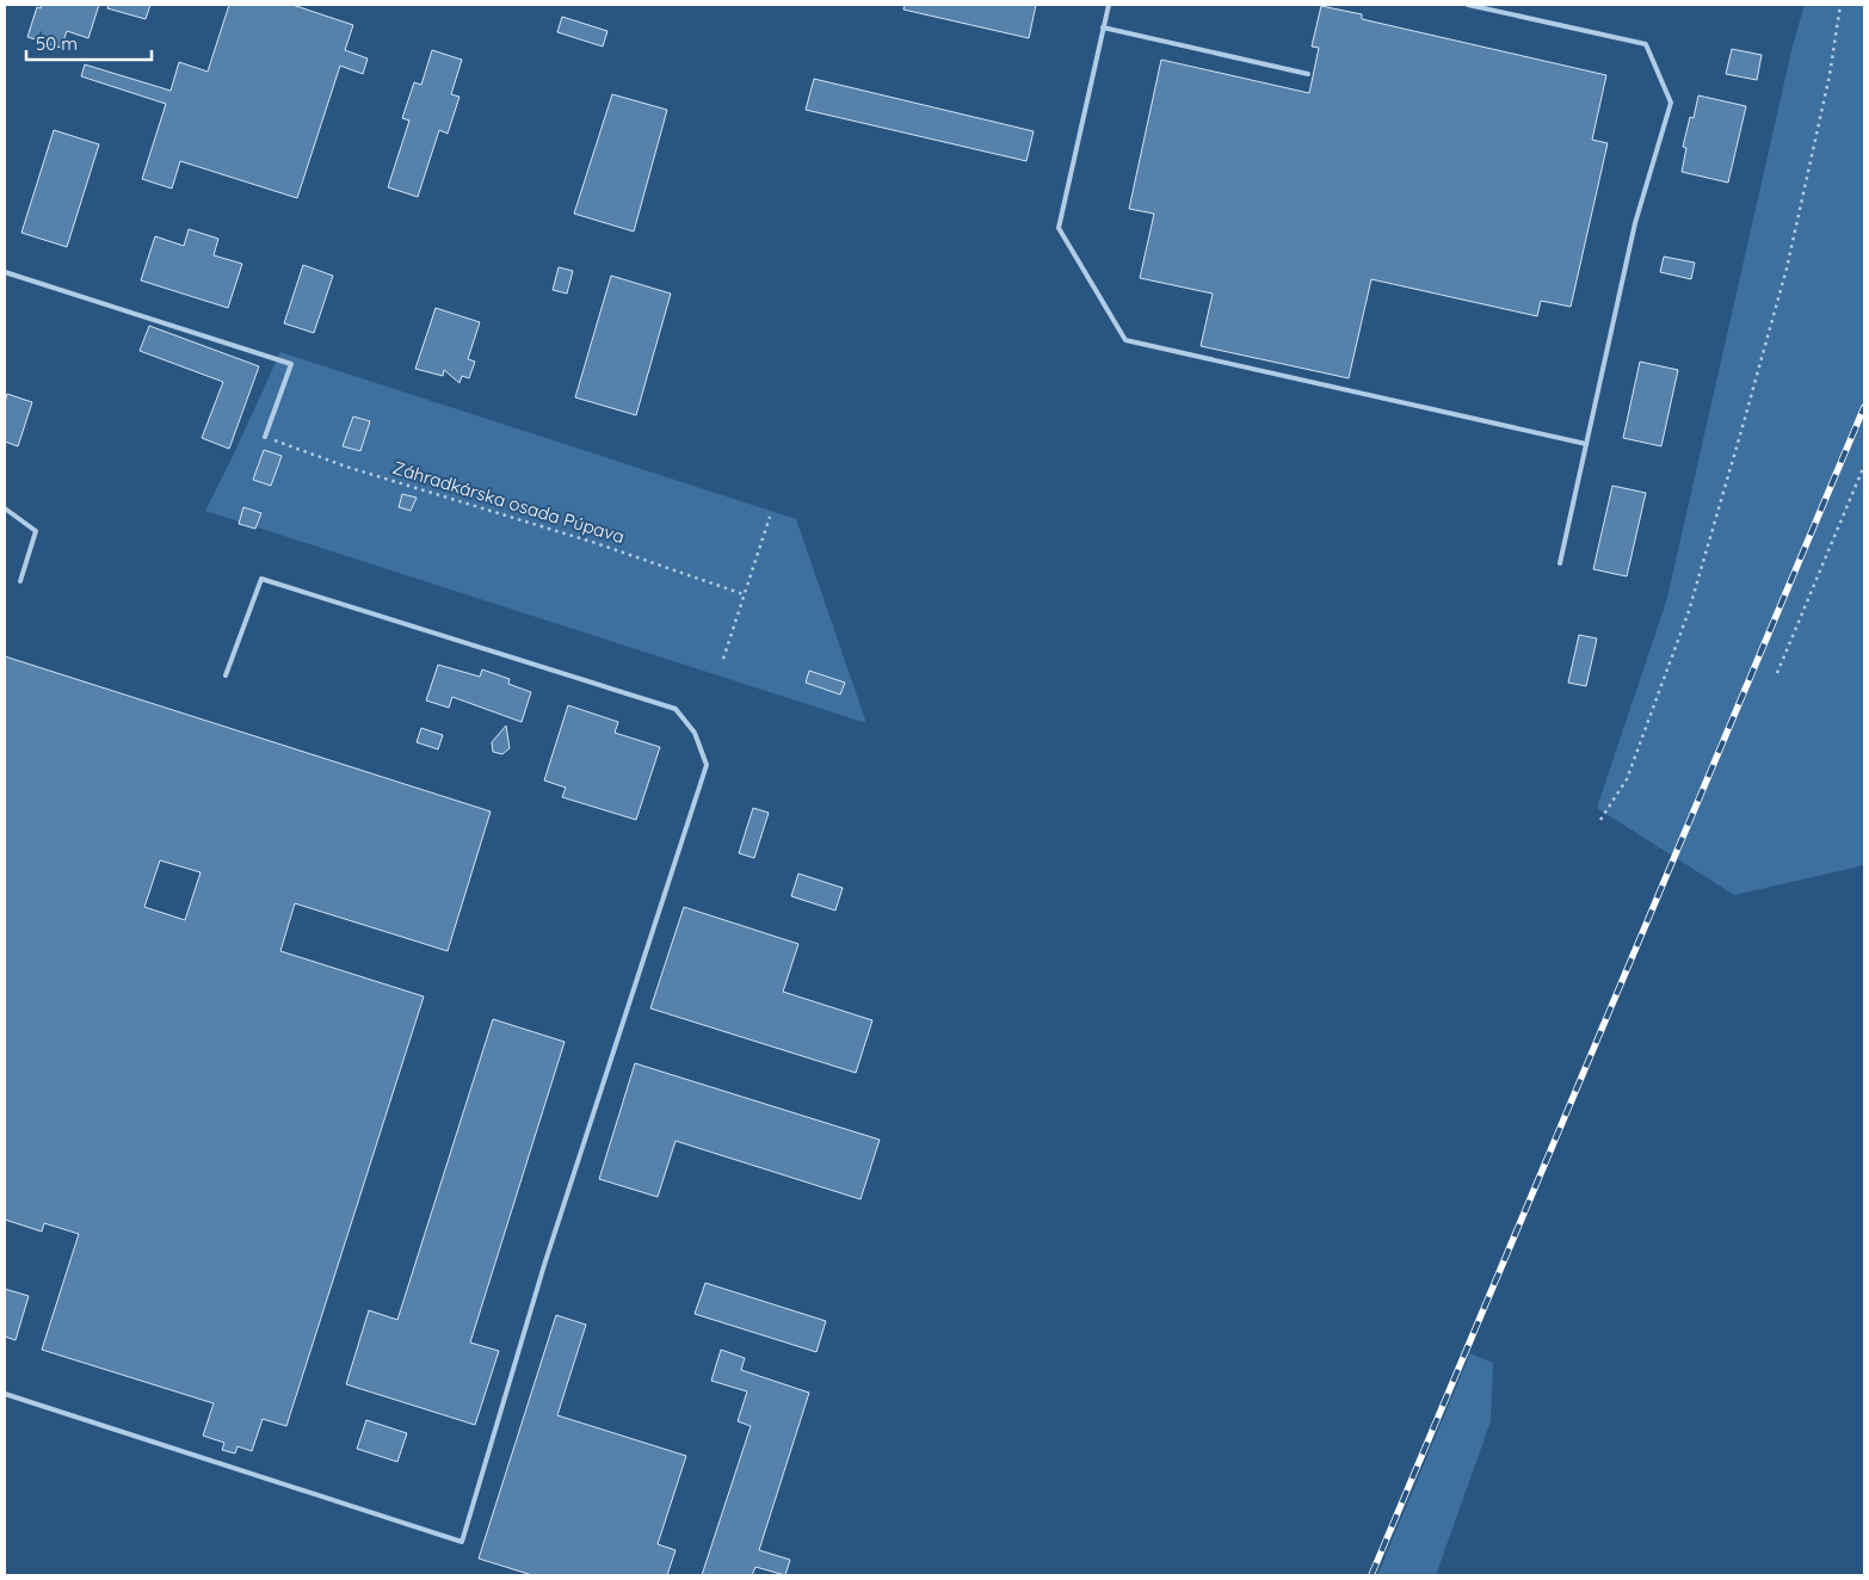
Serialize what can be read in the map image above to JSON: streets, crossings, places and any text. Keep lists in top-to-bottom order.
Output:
{
  "streets": {
    "path": ["Záhradkárska osada Púpava"]
  },
  "scale_bar": "50 m"
}
